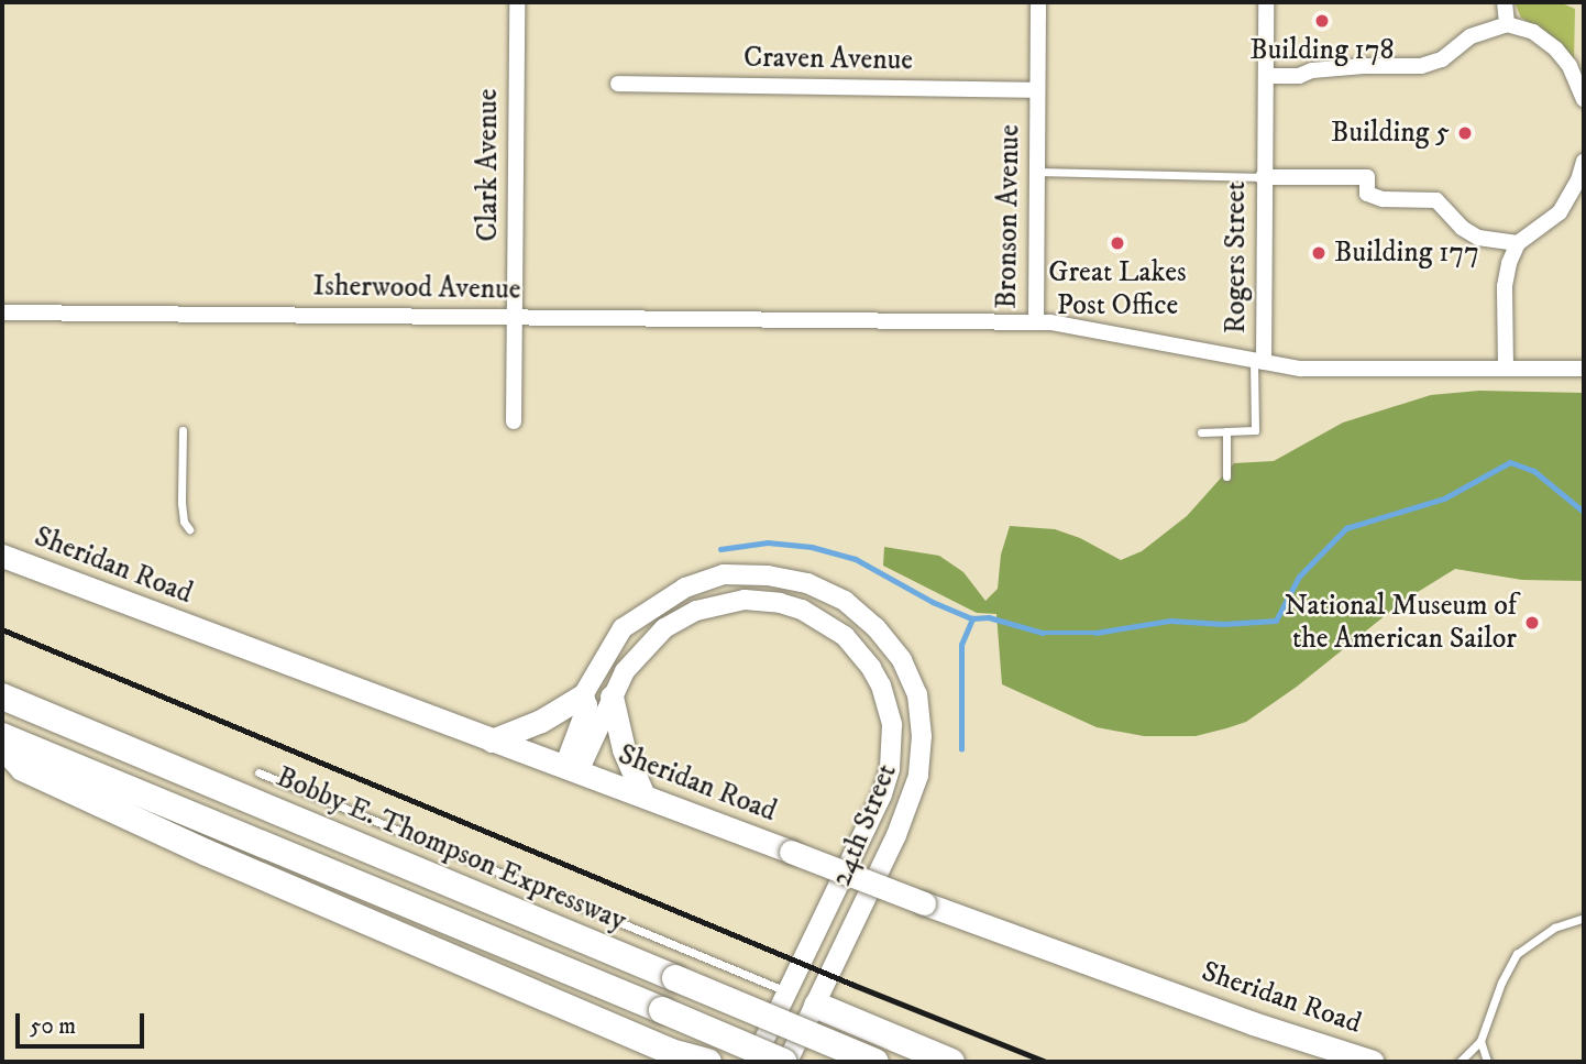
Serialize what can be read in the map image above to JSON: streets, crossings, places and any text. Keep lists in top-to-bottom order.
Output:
{
  "streets": {
    "highway": ["Bobby E. Thompson Expressway"],
    "main road": ["Sheridan Road"],
    "street": [
      "Craven Avenue",
      "Clark Avenue",
      "Bronson Avenue",
      "Rogers Street",
      "Isherwood Avenue",
      "24th Street"
    ]
  },
  "crossings": [
    ["Craven Avenue", "Bronson Avenue"],
    ["Clark Avenue", "Isherwood Avenue"],
    ["Bronson Avenue", "Isherwood Avenue"],
    ["Sheridan Road", "24th Street"]
  ],
  "places": [
    "Building 178",
    "Building 5",
    "Great Lakes Post Office",
    "Building 177",
    "National Museum of the American Sailor"
  ],
  "scale_bar": "50 m"
}
